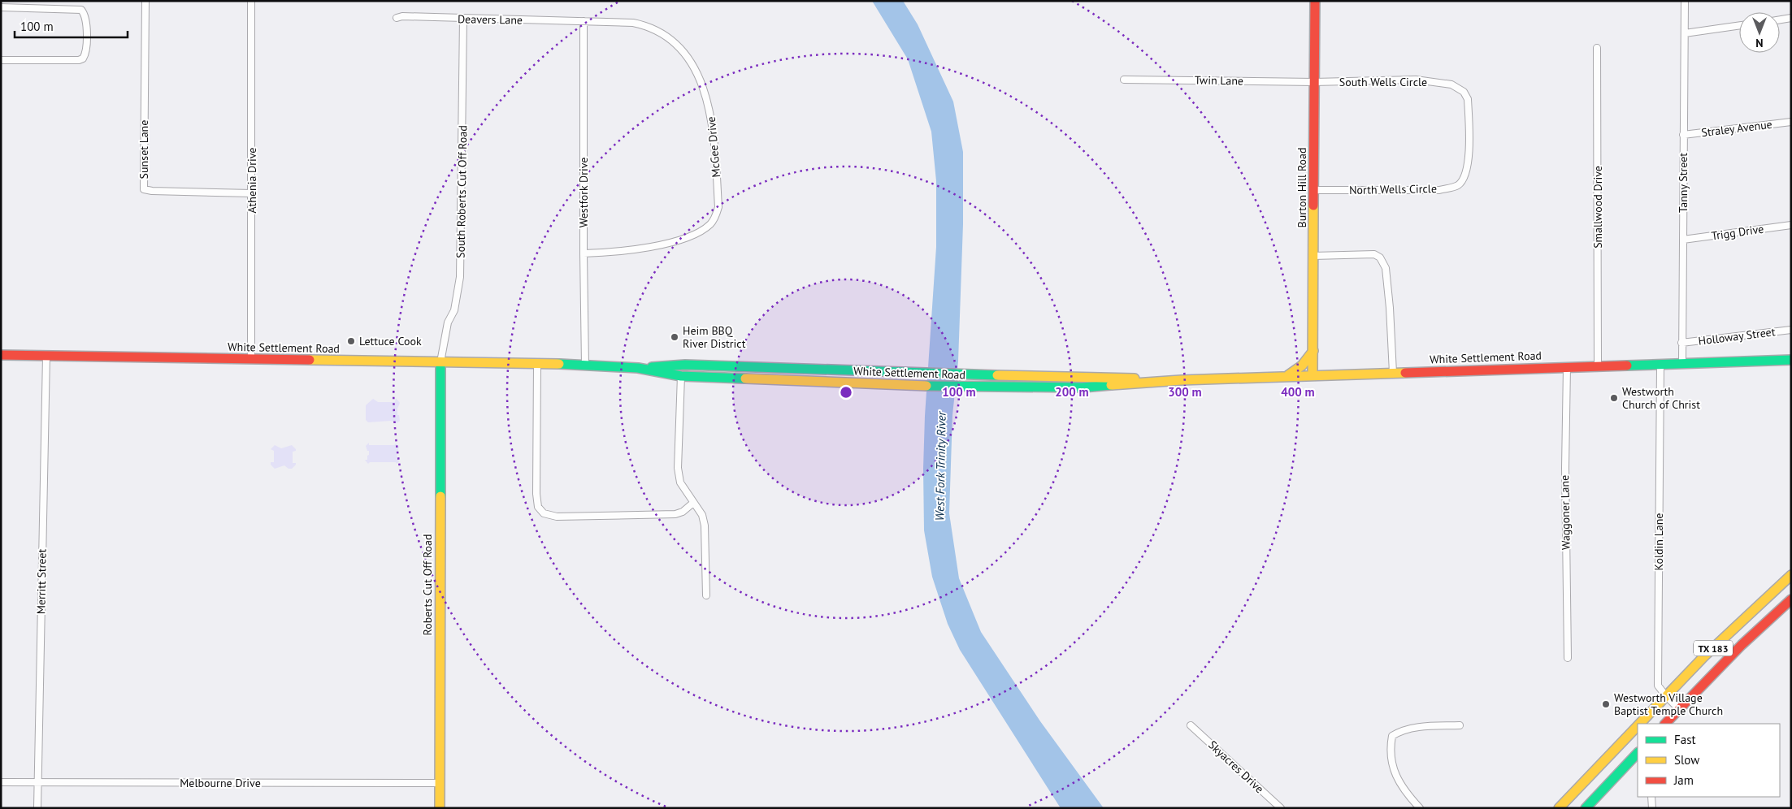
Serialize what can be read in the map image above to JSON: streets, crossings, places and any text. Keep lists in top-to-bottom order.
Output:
{
  "streets": {
    "main road": [
      "Burton Hill Road",
      "White Settlement Road",
      "Roberts Cut Off Road",
      "TX 183"
    ],
    "street": [
      "Deavers Lane",
      "Twin Lane",
      "South Wells Circle",
      "Straley Avenue",
      "McGee Drive",
      "Sunset Lane",
      "Athenia Drive",
      "Tanny Street",
      "North Wells Circle",
      "South Roberts Cut Off Road",
      "Westfork Drive",
      "Smallwood Drive",
      "Trigg Drive",
      "Holloway Street",
      "Waggoner Lane",
      "Koldin Lane",
      "Merritt Street",
      "Skyacres Drive",
      "Melbourne Drive"
    ]
  },
  "crossings": [
    ["Deavers Lane", "McGee Drive"],
    ["Deavers Lane", "South Roberts Cut Off Road"],
    ["Deavers Lane", "Westfork Drive"],
    ["Twin Lane", "South Wells Circle"],
    ["Twin Lane", "Burton Hill Road"],
    ["South Wells Circle", "Burton Hill Road"],
    ["South Wells Circle", "North Wells Circle"],
    ["Straley Avenue", "Tanny Street"],
    ["McGee Drive", "Westfork Drive"],
    ["Sunset Lane", "Athenia Drive"],
    ["Athenia Drive", "White Settlement Road"],
    ["Tanny Street", "Trigg Drive"],
    ["Tanny Street", "Holloway Street"],
    ["Tanny Street", "White Settlement Road"],
    ["Burton Hill Road", "North Wells Circle"],
    ["Burton Hill Road", "White Settlement Road"],
    ["South Roberts Cut Off Road", "White Settlement Road"],
    ["South Roberts Cut Off Road", "Roberts Cut Off Road"],
    ["Westfork Drive", "White Settlement Road"],
    ["Smallwood Drive", "White Settlement Road"],
    ["White Settlement Road", "Waggoner Lane"],
    ["White Settlement Road", "Koldin Lane"],
    ["White Settlement Road", "Merritt Street"],
    ["White Settlement Road", "Roberts Cut Off Road"],
    ["Koldin Lane", "TX 183"],
    ["Merritt Street", "Melbourne Drive"],
    ["Roberts Cut Off Road", "Melbourne Drive"]
  ],
  "water": ["West Fork Trinity River"],
  "places": [
    "Heim BBQ River District",
    "Lettuce Cook",
    "Westworth Church of Christ",
    "Westworth Village Baptist Temple Church"
  ],
  "legend": ["Fast", "Slow", "Jam"],
  "scale_bar": "100 m",
  "north": "bottom",
  "rings": [
    "100 m",
    "200 m",
    "300 m",
    "400 m"
  ]
}
